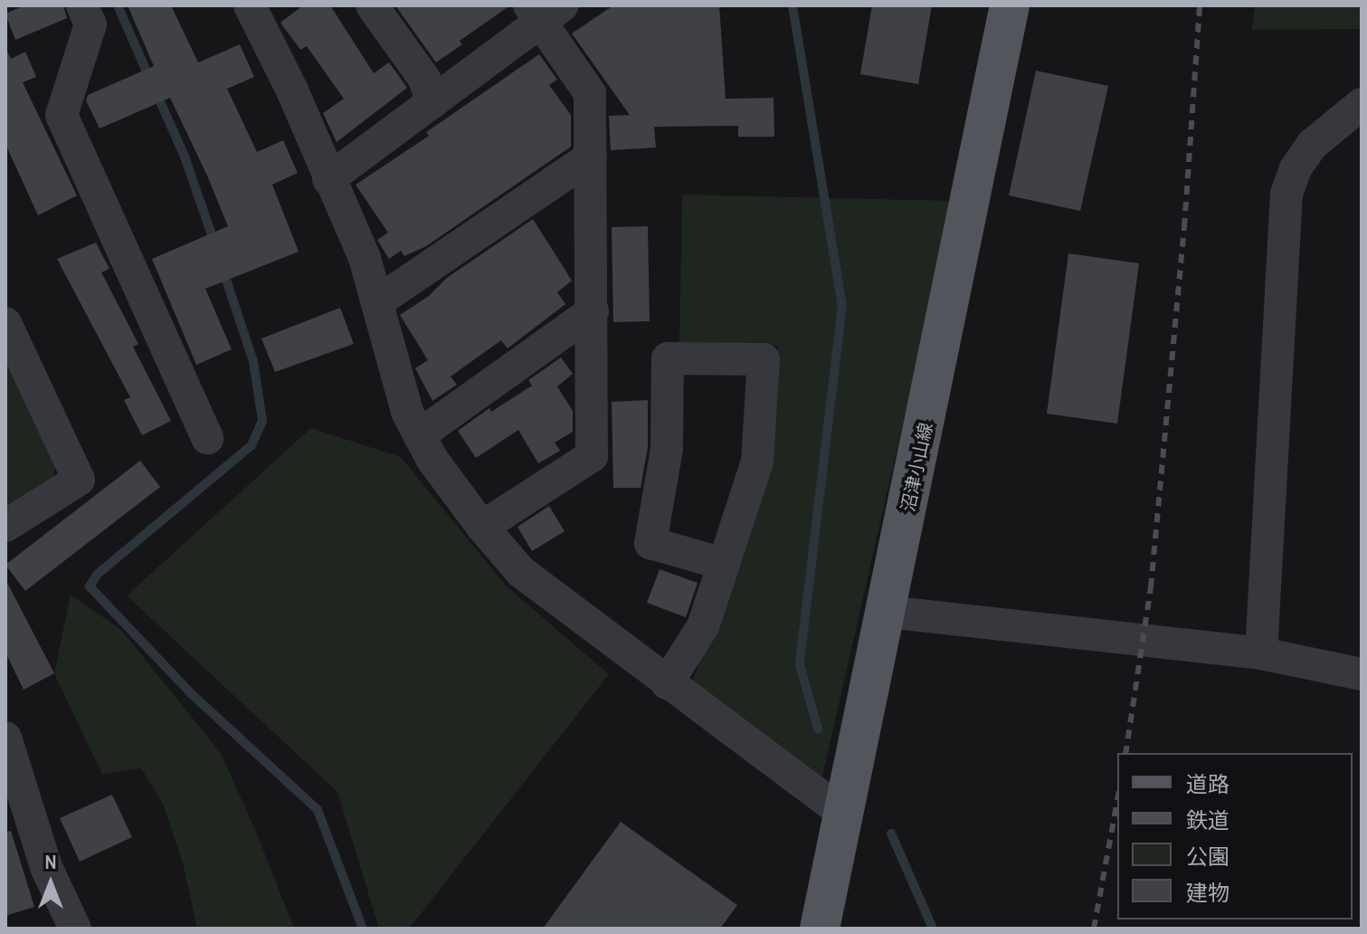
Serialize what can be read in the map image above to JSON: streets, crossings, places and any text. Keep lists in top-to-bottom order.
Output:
{
  "streets": {
    "main road": ["沼津小山線"]
  },
  "legend": [
    "道路",
    "鉄道",
    "公園",
    "建物"
  ],
  "north": "top"
}
